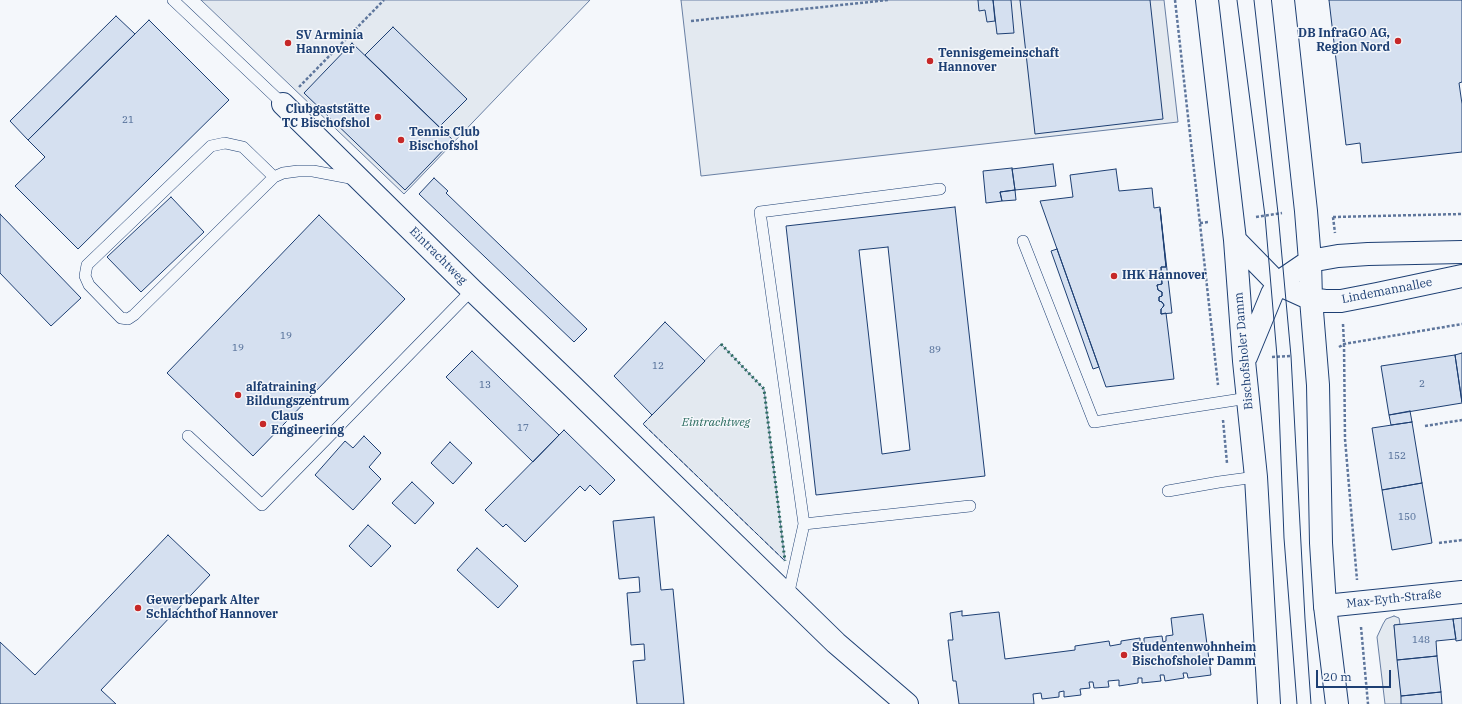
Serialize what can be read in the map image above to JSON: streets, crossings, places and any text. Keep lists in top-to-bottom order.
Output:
{
  "streets": {
    "street": [
      "Eintrachtweg",
      "Lindemannallee",
      "Bischofsholer Damm",
      "Max-Eyth-Straße"
    ]
  },
  "parks": ["Eintrachtweg"],
  "places": [
    "DB InfraGO AG, Region Nord",
    "SV Arminia Hannover",
    "Tennisgemeinschaft Hannover",
    "Clubgaststätte TC Bischofshol",
    "Tennis Club Bischofshol",
    "IHK Hannover",
    "alfatraining Bildungszentrum",
    "Claus Engineering",
    "Gewerbepark Alter Schlachthof Hannover",
    "Studentenwohnheim Bischofsholer Damm"
  ],
  "house_numbers": [
    "21",
    "19",
    "19",
    "89",
    "12",
    "2",
    "13",
    "17",
    "152",
    "150",
    "148"
  ],
  "scale_bar": "20 m"
}
